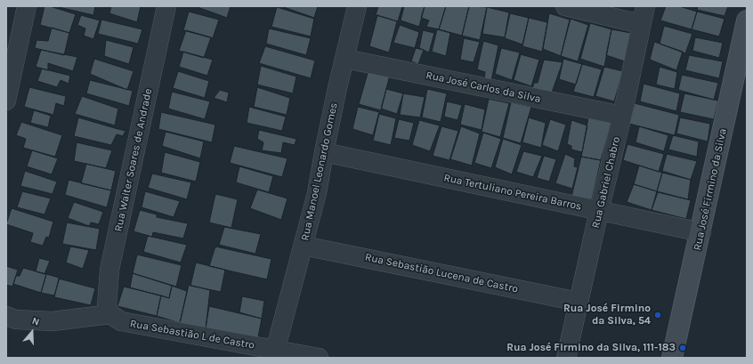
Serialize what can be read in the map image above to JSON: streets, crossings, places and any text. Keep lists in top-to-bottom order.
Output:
{
  "streets": {
    "street": [
      "Rua José Carlos da Silva",
      "Rua Walter Soares de Andrade",
      "Rua Manoel Leonardo Gomes",
      "Rua Gabriel Chabro",
      "Rua José Firmino da Silva",
      "Rua Tertuliano Pereira Barros",
      "Rua Sebastião Lucena de Castro",
      "Rua Sebastião L de Castro"
    ]
  },
  "crossings": [
    ["Rua José Carlos da Silva", "Rua Manoel Leonardo Gomes"],
    ["Rua José Carlos da Silva", "Rua Gabriel Chabro"],
    ["Rua Walter Soares de Andrade", "Rua Sebastião L de Castro"],
    ["Rua Manoel Leonardo Gomes", "Rua Tertuliano Pereira Barros"],
    ["Rua Manoel Leonardo Gomes", "Rua Sebastião Lucena de Castro"],
    ["Rua Manoel Leonardo Gomes", "Rua Sebastião L de Castro"],
    ["Rua Gabriel Chabro", "Rua Tertuliano Pereira Barros"],
    ["Rua Gabriel Chabro", "Rua Sebastião Lucena de Castro"],
    ["Rua José Firmino da Silva", "Rua Tertuliano Pereira Barros"]
  ],
  "places": ["Rua José Firmino da Silva, 54", "Rua José Firmino da Silva, 111-183"],
  "north": "top"
}
